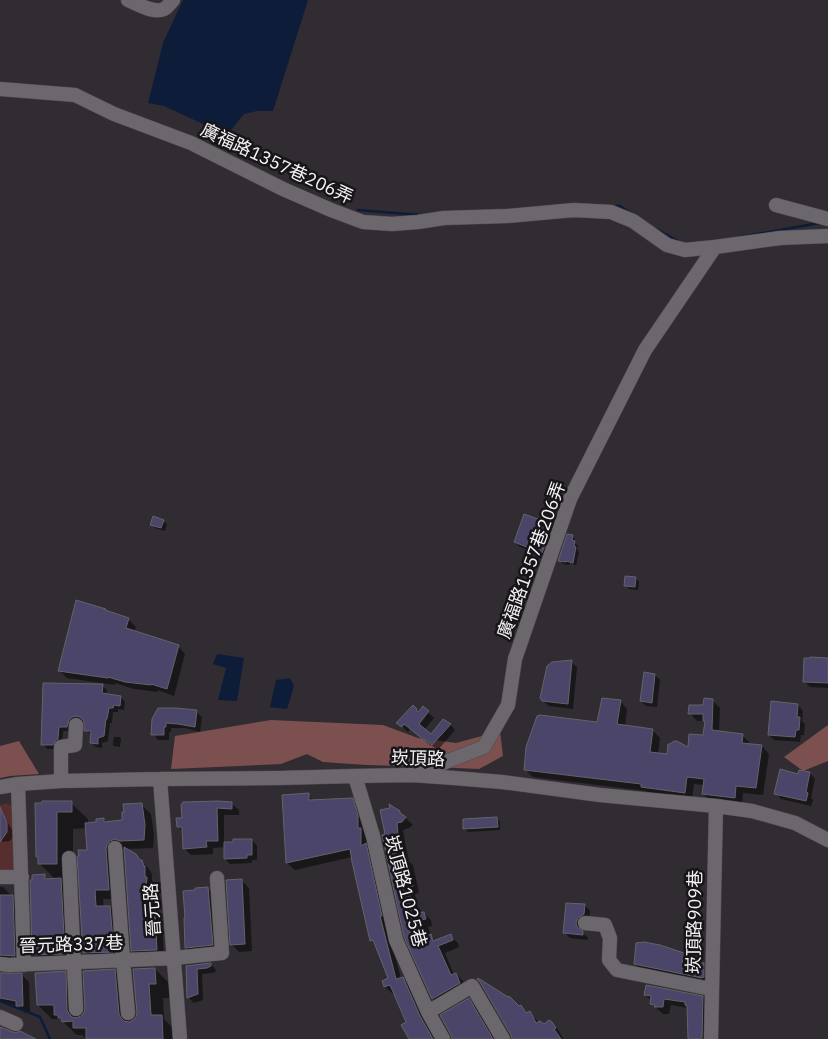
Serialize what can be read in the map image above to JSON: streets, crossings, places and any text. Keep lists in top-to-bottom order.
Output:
{
  "streets": {
    "street": [
      "廣福路1357巷206弄",
      "崁頂路",
      "崁頂路1025巷",
      "晉元路",
      "崁頂路909巷",
      "晉元路337巷"
    ]
  },
  "crossings": [
    ["廣福路1357巷206弄", "崁頂路"],
    ["崁頂路", "崁頂路1025巷"],
    ["崁頂路", "晉元路"],
    ["崁頂路", "崁頂路909巷"],
    ["晉元路", "晉元路337巷"]
  ]
}
